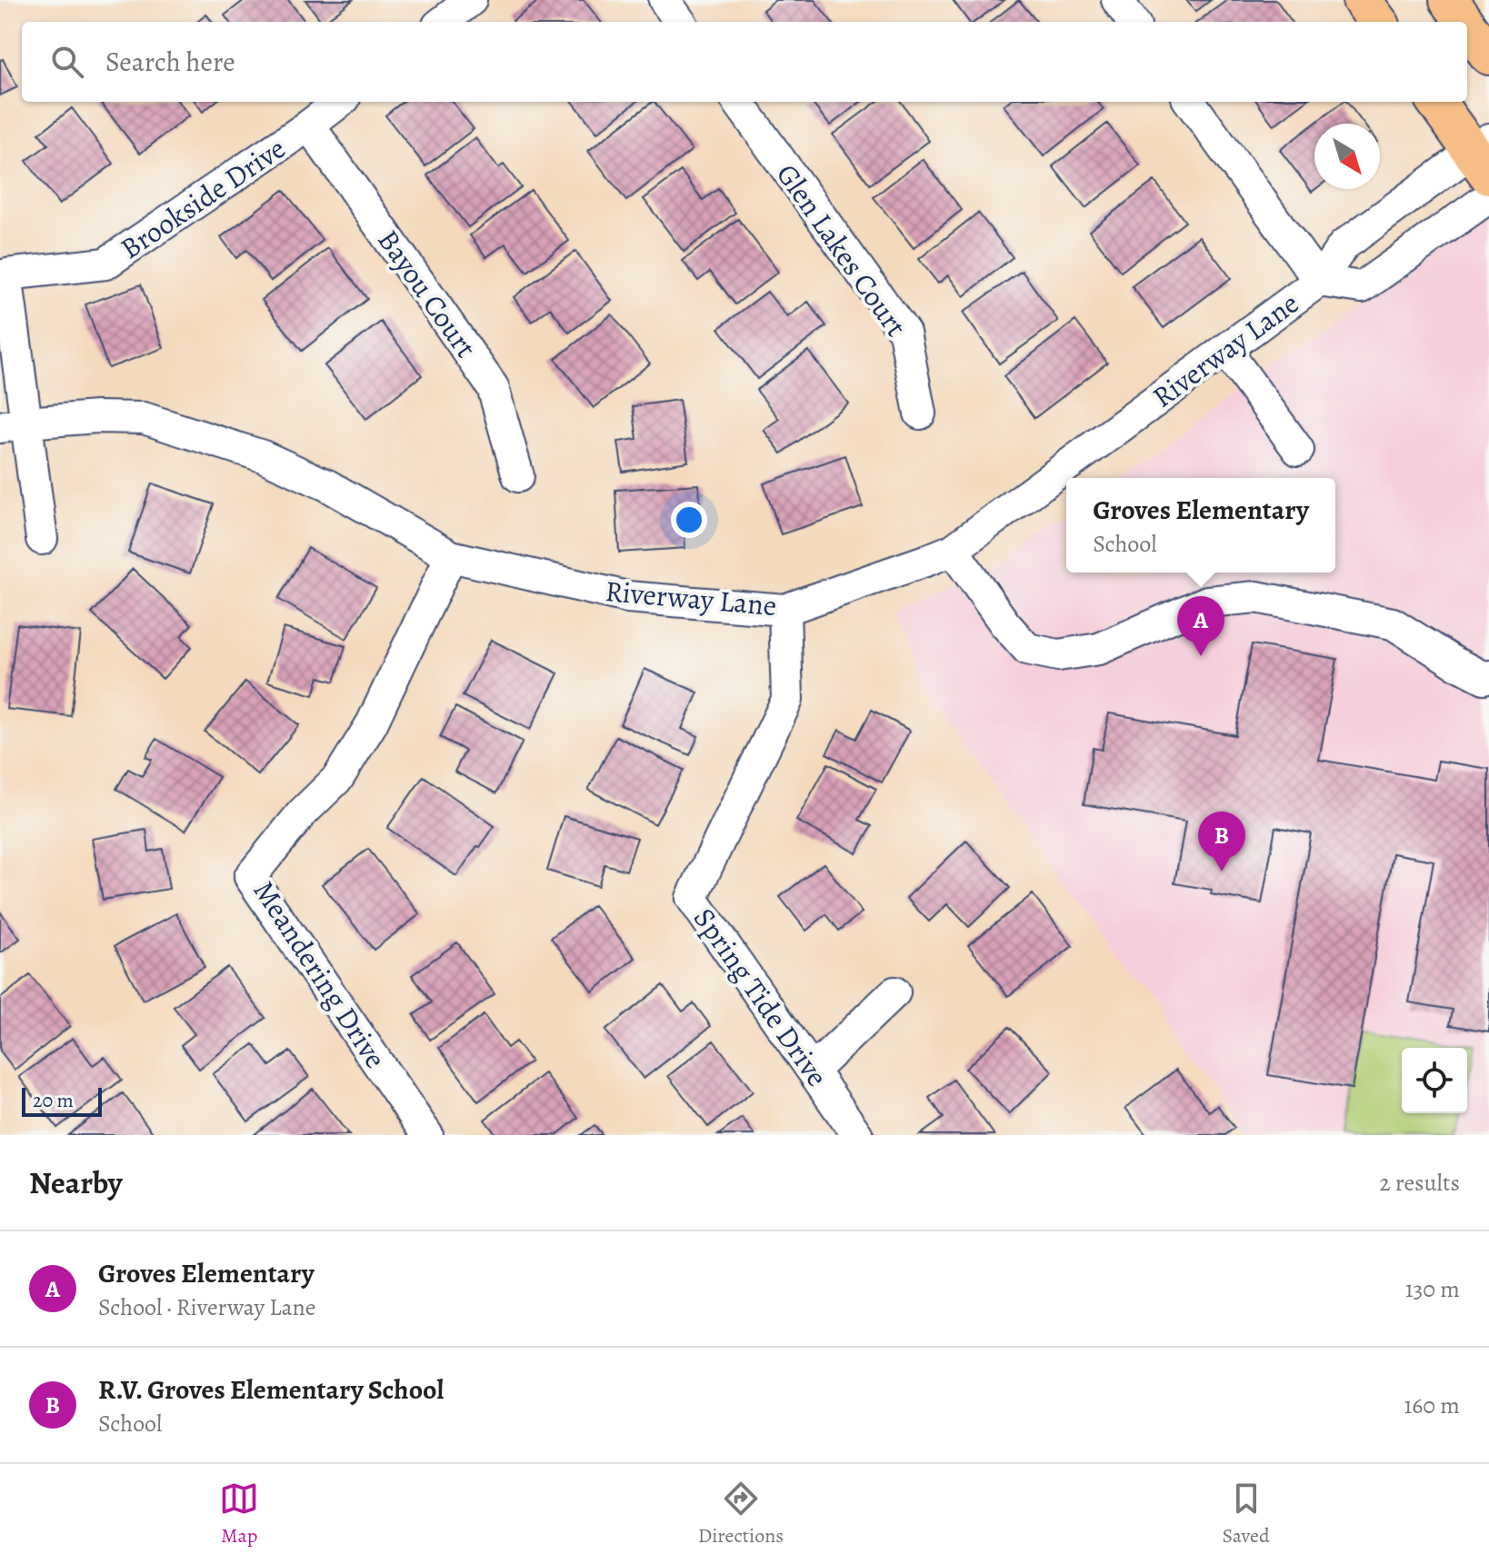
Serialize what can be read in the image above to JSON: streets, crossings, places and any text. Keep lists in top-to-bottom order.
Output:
{
  "streets": {
    "street": [
      "Brookside Drive",
      "Glen Lakes Court",
      "Bayou Court",
      "Riverway Lane",
      "Meandering Drive",
      "Spring Tide Drive"
    ]
  },
  "crossings": [
    ["Brookside Drive", "Bayou Court"],
    ["Brookside Drive", "Riverway Lane"],
    ["Riverway Lane", "Meandering Drive"],
    ["Riverway Lane", "Spring Tide Drive"]
  ],
  "scale_bar": "20 m",
  "north": "bottom right",
  "page": {
    "search": "Search here",
    "popup": ["Groves Elementary", "School"],
    "pins": ["A", "B"],
    "scale": "20 m",
    "heading": ["Nearby", "2 results"],
    "list": [
      {
        "mark": "A",
        "name": "Groves Elementary",
        "note": "School · Riverway Lane",
        "value": "130 m"
      },
      {
        "mark": "B",
        "name": "R.V. Groves Elementary School",
        "note": "School",
        "value": "160 m"
      }
    ],
    "nav": ["Map", "Directions", "Saved"]
  }
}
